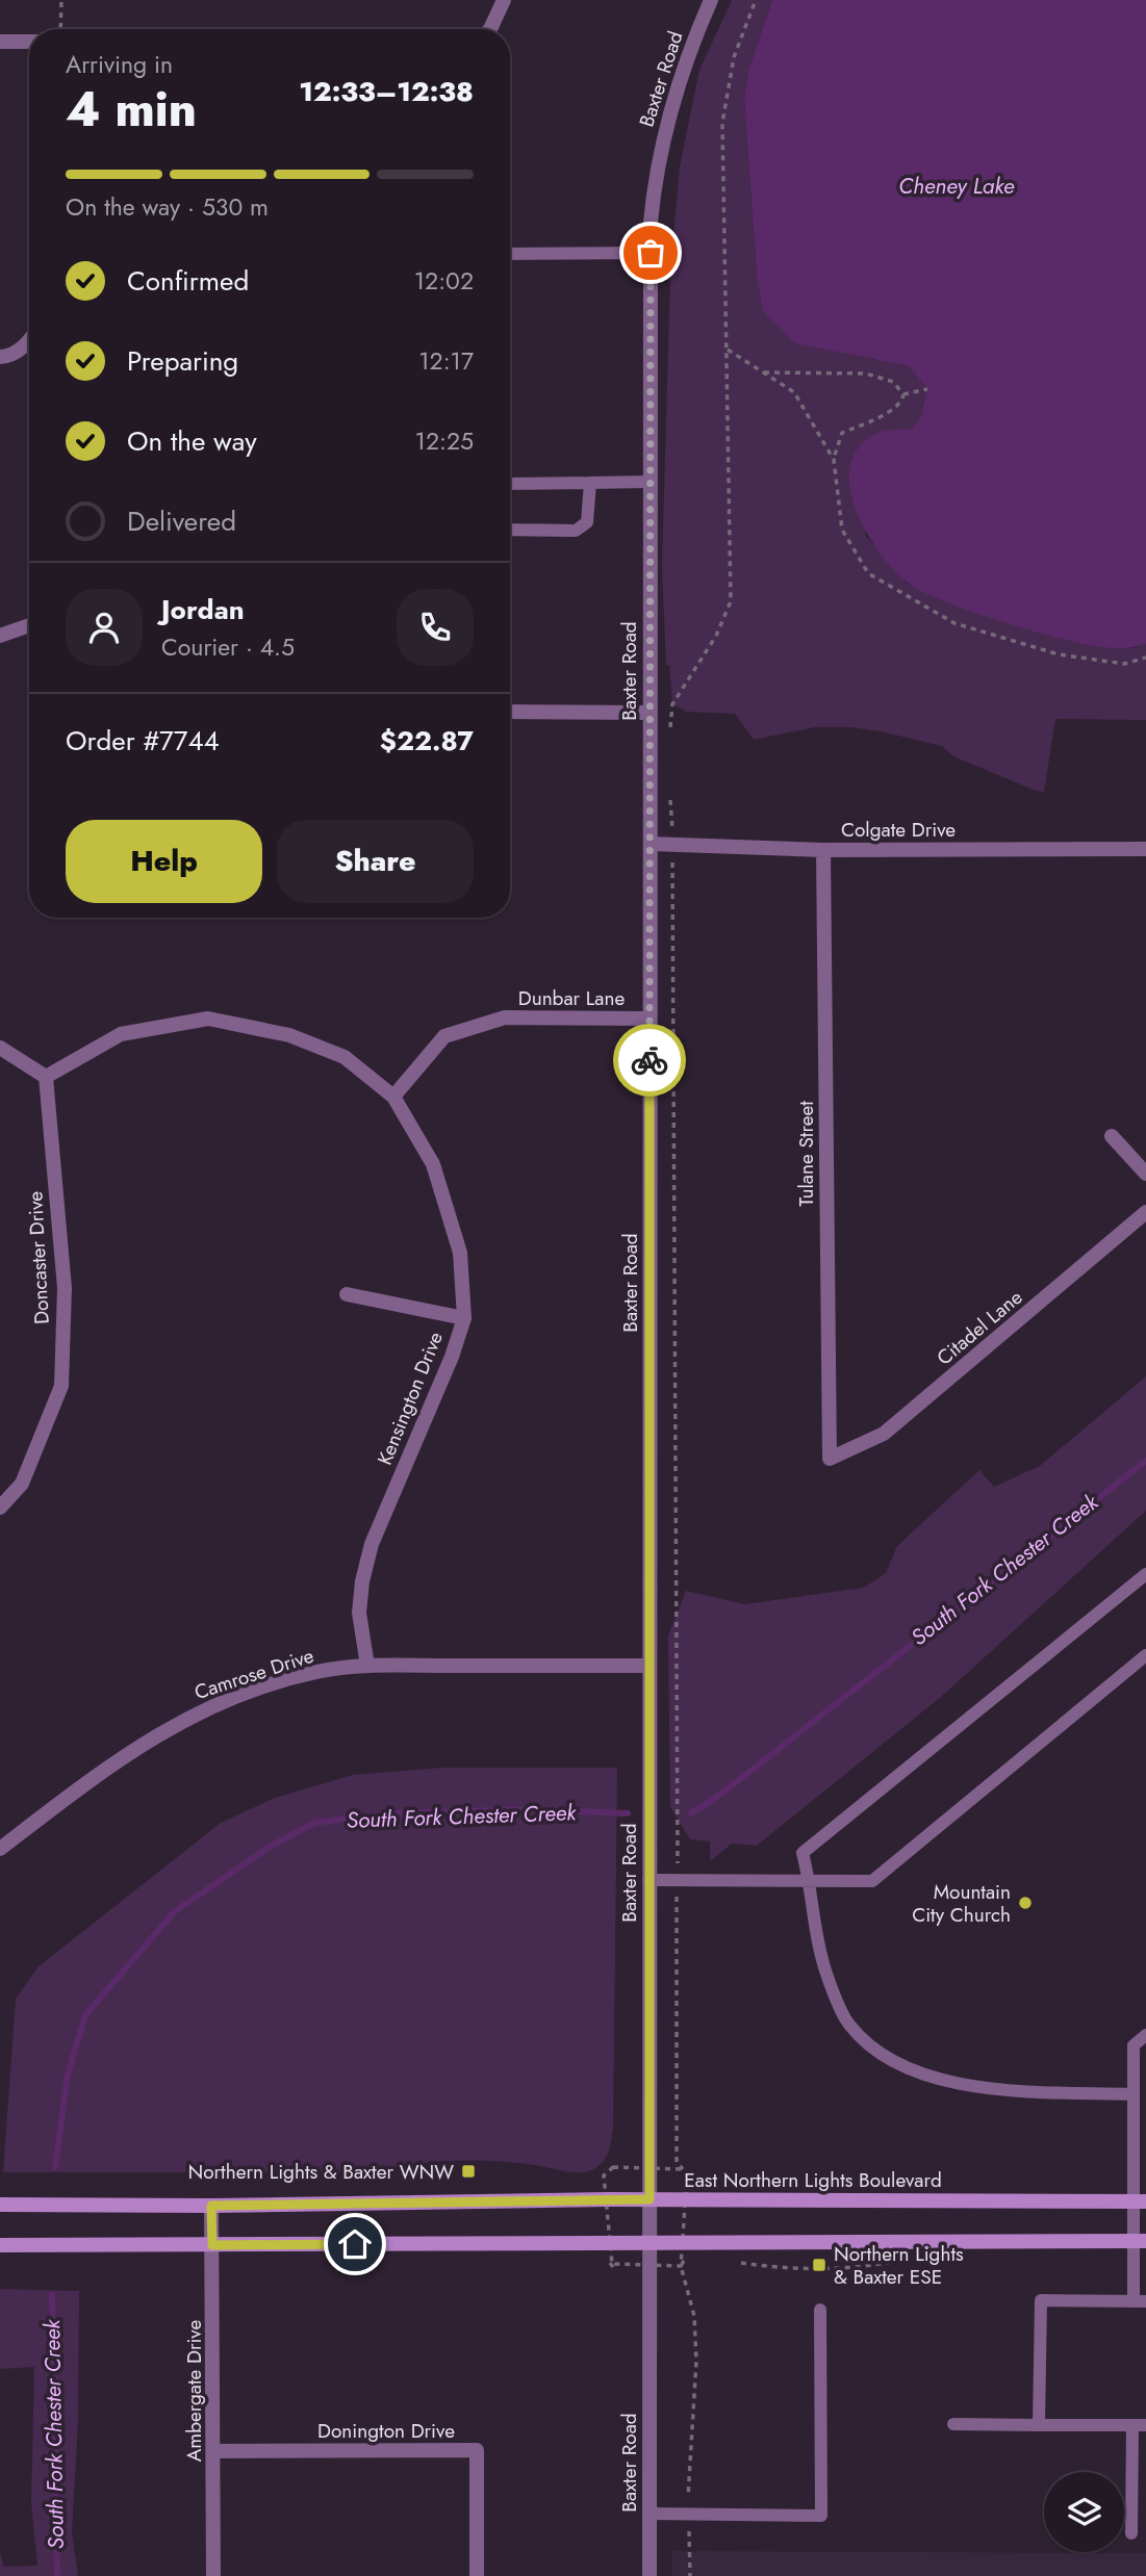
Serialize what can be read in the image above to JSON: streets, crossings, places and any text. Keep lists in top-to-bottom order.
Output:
{
  "streets": {
    "main road": ["East Northern Lights Boulevard"],
    "street": [
      "Baxter Road",
      "Colgate Drive",
      "Dunbar Lane",
      "Tulane Street",
      "Doncaster Drive",
      "Citadel Lane",
      "Kensington Drive",
      "Camrose Drive",
      "Ambergate Drive",
      "Donington Drive"
    ]
  },
  "crossings": [
    ["Baxter Road", "Colgate Drive"],
    ["Baxter Road", "Dunbar Lane"],
    ["Baxter Road", "Camrose Drive"],
    ["Baxter Road", "East Northern Lights Boulevard"],
    ["Colgate Drive", "Tulane Street"],
    ["Dunbar Lane", "Kensington Drive"],
    ["Tulane Street", "Citadel Lane"],
    ["Doncaster Drive", "Kensington Drive"],
    ["Kensington Drive", "Camrose Drive"],
    ["East Northern Lights Boulevard", "Ambergate Drive"],
    ["Ambergate Drive", "Donington Drive"]
  ],
  "water": ["Cheney Lake", "South Fork Chester Creek"],
  "places": {
    "other": ["Mountain City Church"],
    "transit": ["Northern Lights & Baxter WNW", "Northern Lights & Baxter ESE"]
  },
  "page": {
    "heading": ["4 min", "Arriving in", "12:33–12:38"],
    "panel": [
      "Jordan",
      "Courier · 4.5",
      "Order #7744",
      "$22.87"
    ],
    "bar": "On the way · 530 m",
    "list": [
      ["Confirmed", "12:02"],
      ["Preparing", "12:17"],
      ["On the way", "12:25"],
      "Delivered"
    ],
    "buttons": ["Help", "Share"]
  }
}
